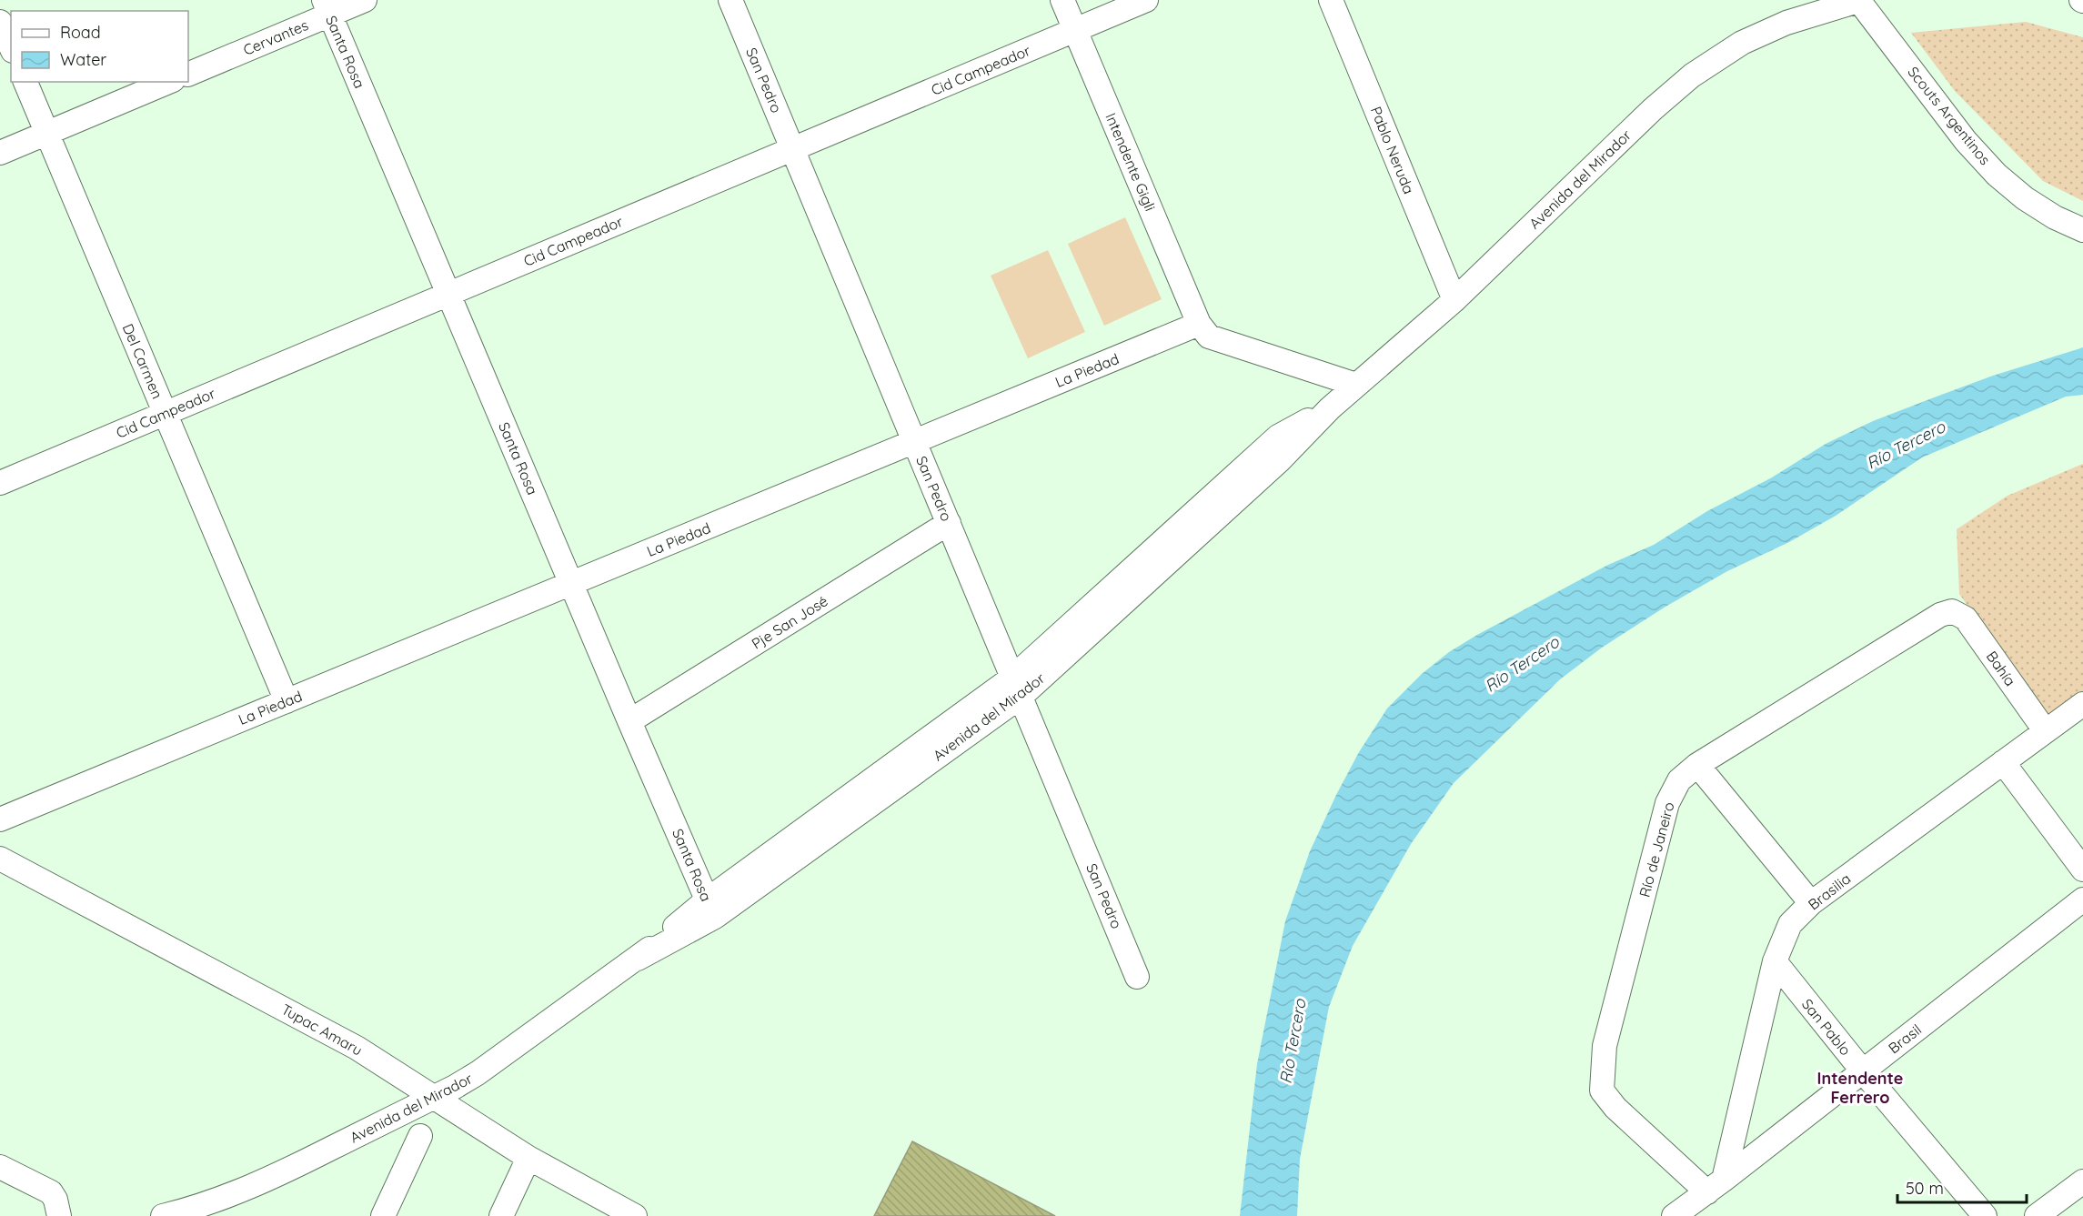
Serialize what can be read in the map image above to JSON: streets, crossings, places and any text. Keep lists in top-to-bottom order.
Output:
{
  "streets": {
    "street": [
      "Cervantes",
      "Santa Rosa",
      "Cid Campeador",
      "San Pedro",
      "Scouts Argentinos",
      "Pablo Neruda",
      "Intendente Gigli",
      "Avenida del Mirador",
      "Del Carmen",
      "La Piedad",
      "Pje San José",
      "Bahía",
      "Río de Janeiro",
      "Brasilia",
      "San Pablo",
      "Tupac Amaru",
      "Brasil"
    ]
  },
  "crossings": [
    ["Cervantes", "Santa Rosa"],
    ["Santa Rosa", "Cid Campeador"],
    ["Santa Rosa", "Avenida del Mirador"],
    ["Santa Rosa", "La Piedad"],
    ["Santa Rosa", "Pje San José"],
    ["Cid Campeador", "San Pedro"],
    ["Cid Campeador", "Intendente Gigli"],
    ["Cid Campeador", "Del Carmen"],
    ["San Pedro", "Avenida del Mirador"],
    ["San Pedro", "La Piedad"],
    ["San Pedro", "Pje San José"],
    ["Scouts Argentinos", "Avenida del Mirador"],
    ["Pablo Neruda", "Avenida del Mirador"],
    ["Intendente Gigli", "La Piedad"],
    ["Avenida del Mirador", "Tupac Amaru"],
    ["Del Carmen", "La Piedad"],
    ["Bahía", "Río de Janeiro"],
    ["Bahía", "Brasilia"],
    ["Río de Janeiro", "Brasilia"],
    ["Río de Janeiro", "Brasil"],
    ["Brasilia", "San Pablo"],
    ["Brasilia", "Brasil"],
    ["San Pablo", "Brasil"]
  ],
  "districts": ["Intendente Ferrero"],
  "water": ["Río Tercero"],
  "legend": ["Road", "Water"],
  "scale_bar": "50 m"
}
